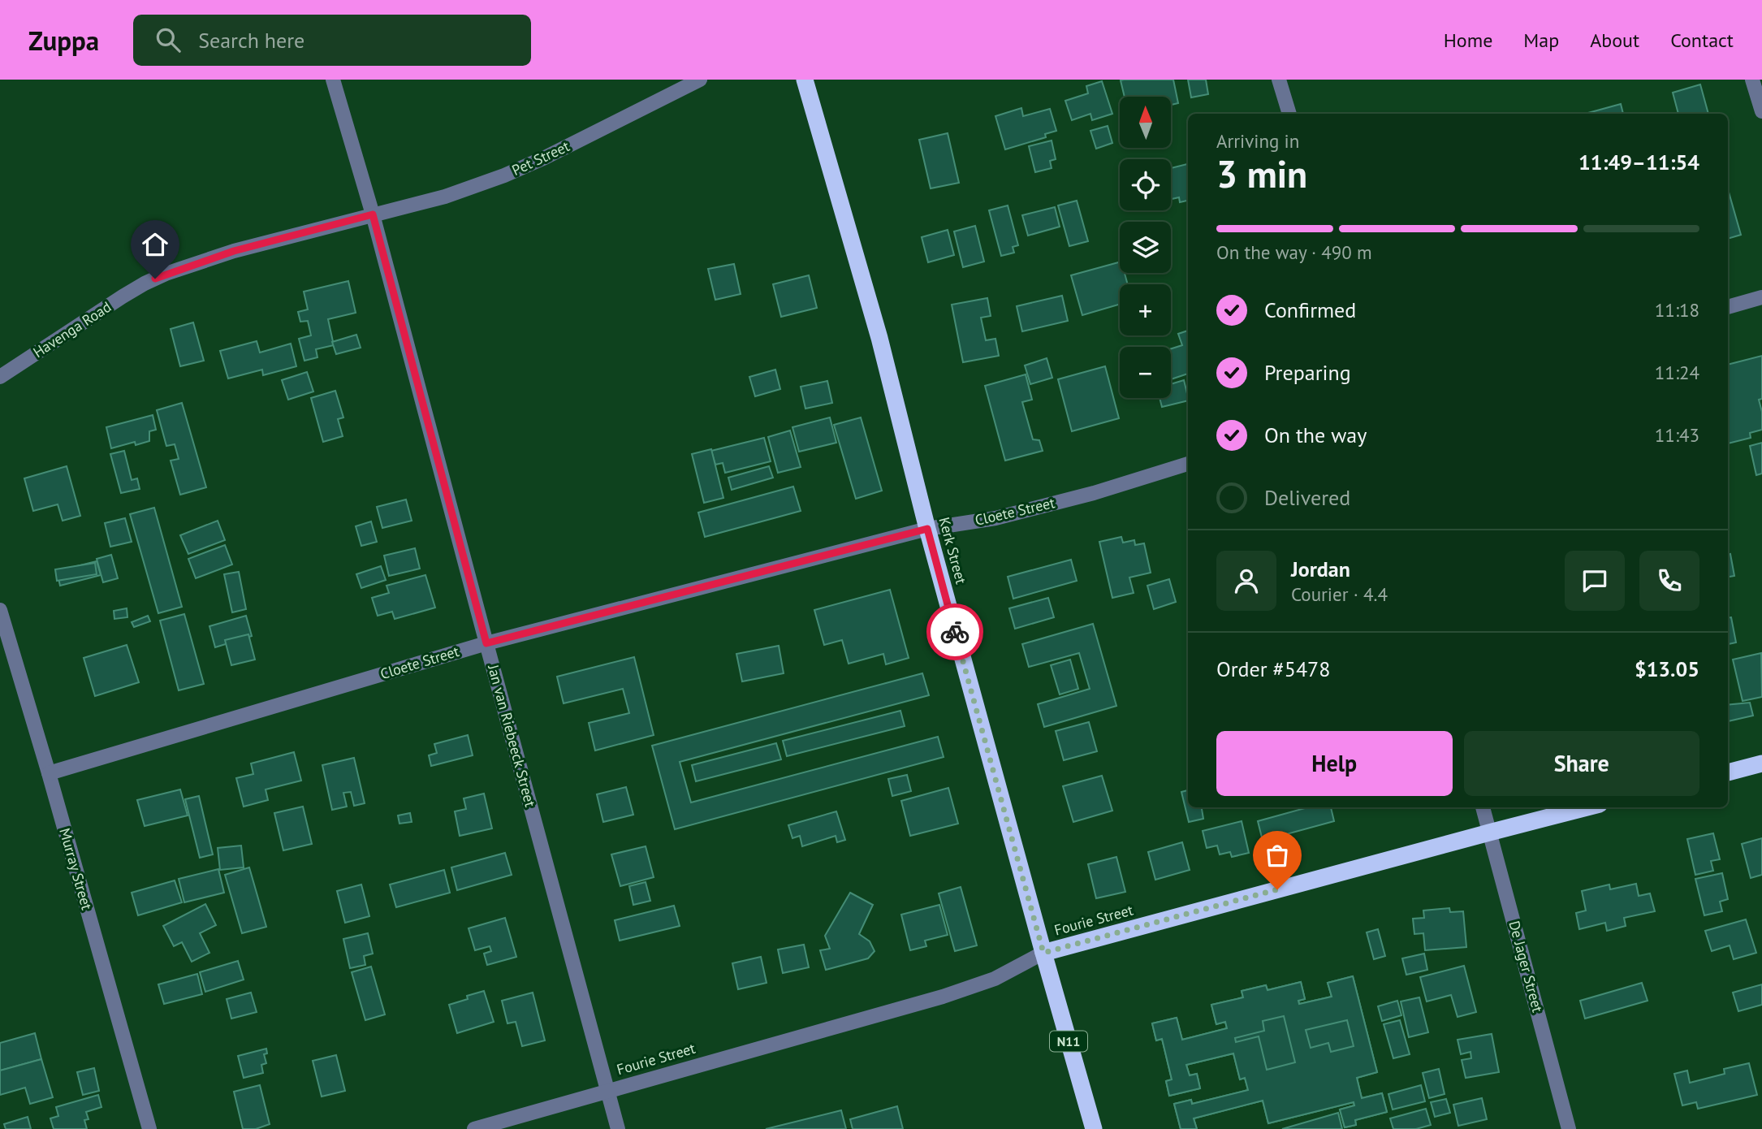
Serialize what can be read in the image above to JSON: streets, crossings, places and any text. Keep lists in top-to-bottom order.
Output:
{
  "streets": {
    "highway": ["Kerk Street", "Fourie Street", "N11"],
    "street": [
      "Pet Street",
      "Havenga Road",
      "Cloete Street",
      "Jan van Riebeeck Street",
      "Murray Street",
      "De Jager Street"
    ]
  },
  "crossings": [
    ["Pet Street", "Havenga Road"],
    ["Pet Street", "Jan van Riebeeck Street"],
    ["Havenga Road", "Jan van Riebeeck Street"],
    ["Cloete Street", "Kerk Street"],
    ["Cloete Street", "Jan van Riebeeck Street"],
    ["Cloete Street", "Murray Street"],
    ["Kerk Street", "Fourie Street"],
    ["Jan van Riebeeck Street", "Fourie Street"],
    ["Fourie Street", "De Jager Street"]
  ],
  "north": "top",
  "page": {
    "header": "Zuppa",
    "search": "Search here",
    "nav": [
      "Home",
      "Map",
      "About",
      "Contact"
    ],
    "map_buttons": ["+", "−"],
    "heading": ["3 min", "Arriving in", "11:49–11:54"],
    "panel": [
      "Jordan",
      "Courier · 4.4",
      "Order #5478",
      "$13.05"
    ],
    "bar": "On the way · 490 m",
    "list": [
      ["Confirmed", "11:18"],
      ["Preparing", "11:24"],
      ["On the way", "11:43"],
      "Delivered"
    ],
    "buttons": ["Help", "Share"]
  }
}
